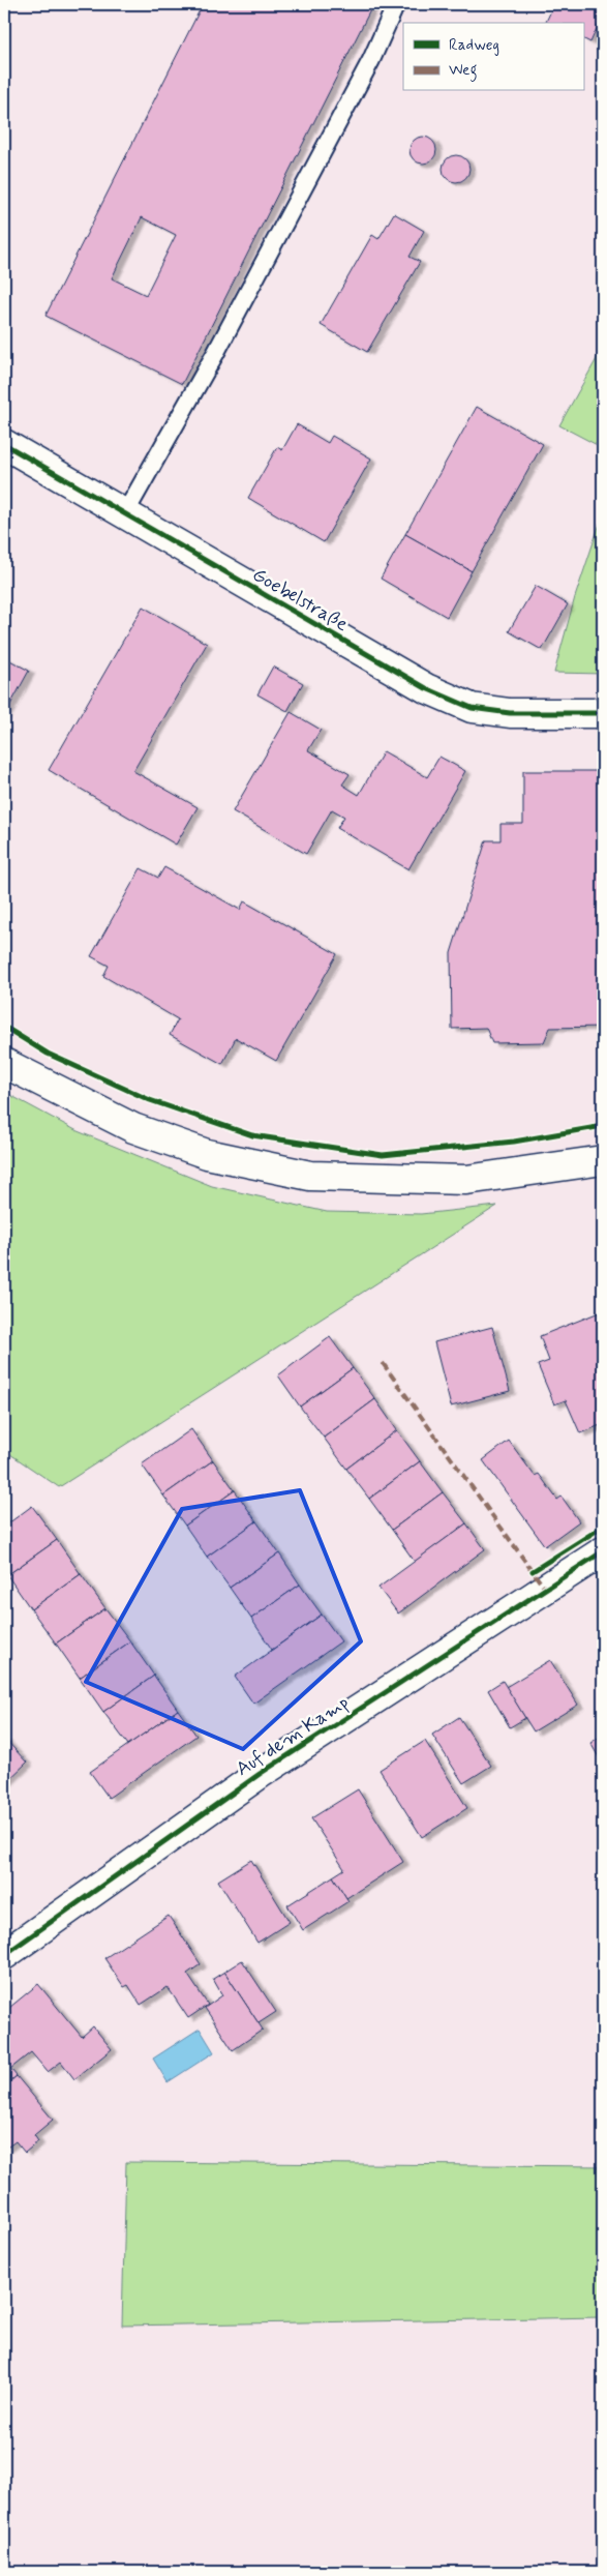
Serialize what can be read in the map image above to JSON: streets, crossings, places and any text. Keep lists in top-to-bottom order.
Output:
{
  "streets": {
    "street": ["Goebelstraße", "Auf dem Kamp"]
  },
  "legend": ["Radweg", "Weg"]
}
